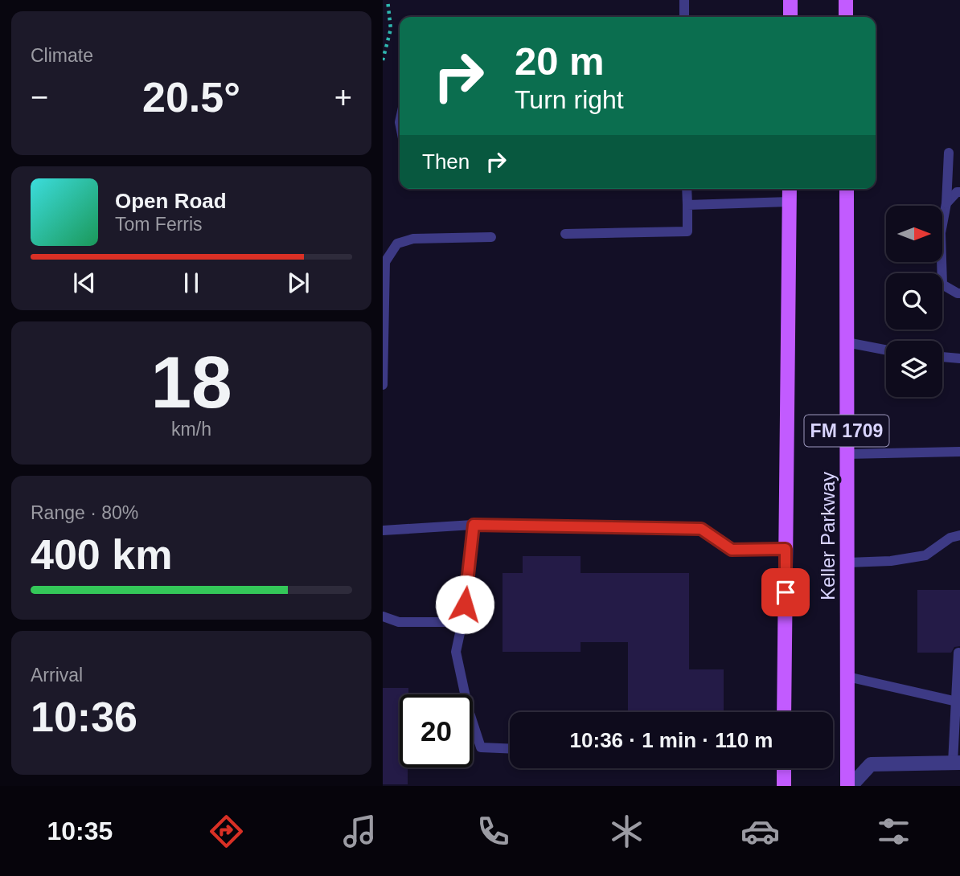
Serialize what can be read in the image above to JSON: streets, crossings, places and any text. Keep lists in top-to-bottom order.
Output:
{
  "streets": {
    "main road": ["FM 1709", "Keller Parkway"]
  },
  "north": "right",
  "page": {
    "tile": [
      "Climate",
      ["18", "km/h"],
      ["Range · 80%", "400 km"],
      ["Arrival", "10:36"]
    ],
    "turn": ["20 m", "Turn right"],
    "heat": ["−", "20.5°", "+"],
    "then": "Then",
    "song": ["Open Road", "Tom Ferris"],
    "limit": "20",
    "trip": "10:36 · 1 min · 110 m",
    "tabs": "10:35"
  }
}
